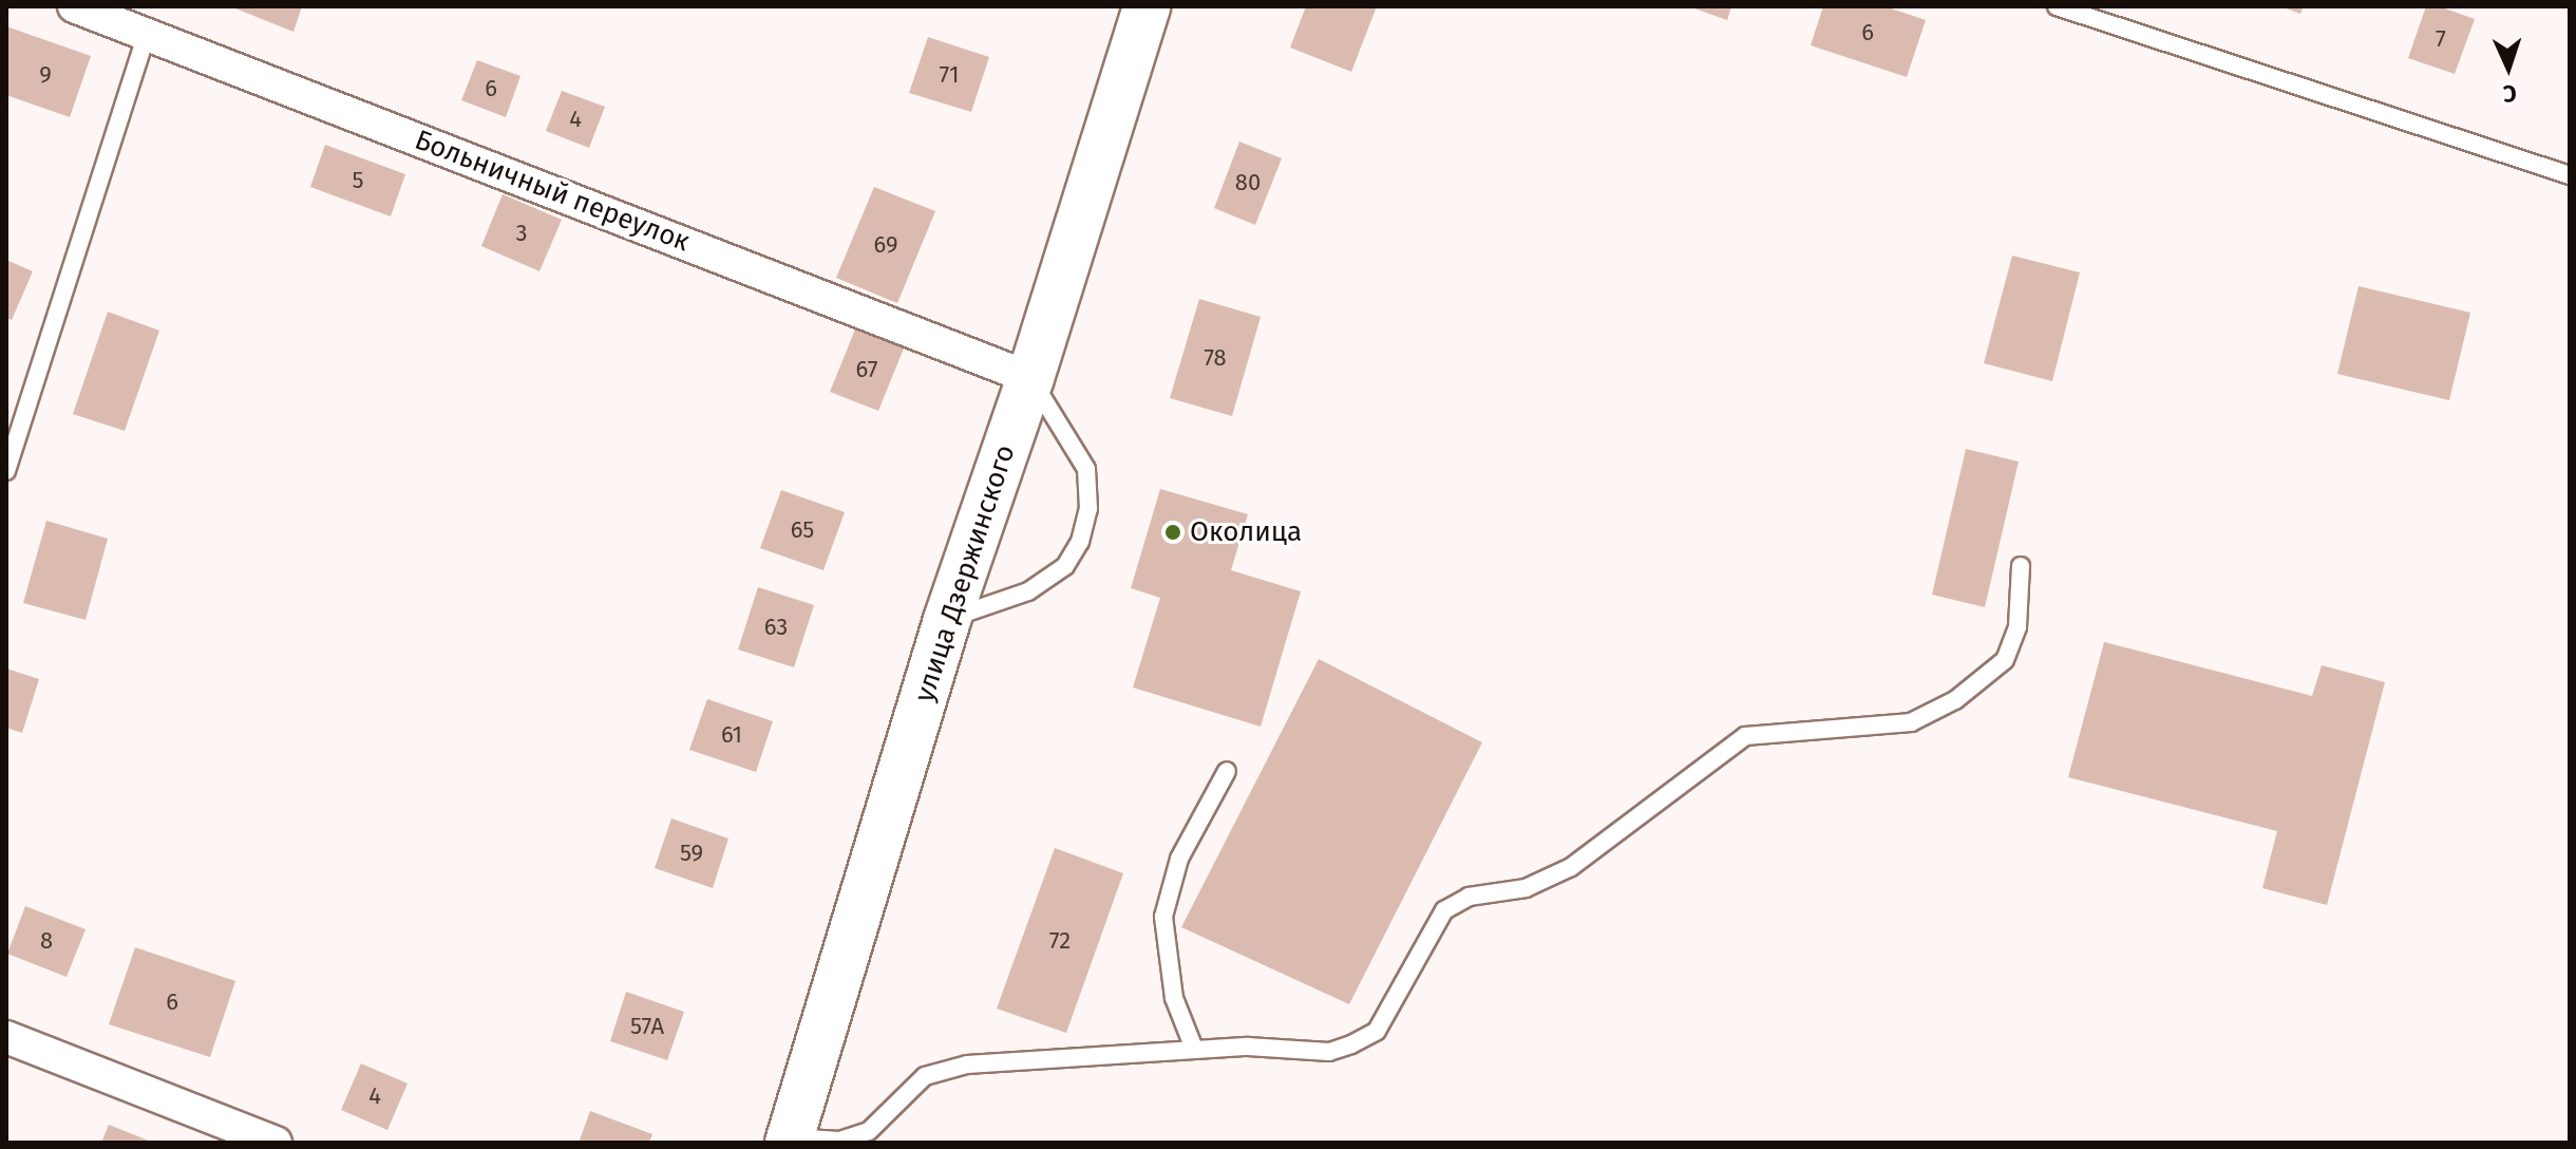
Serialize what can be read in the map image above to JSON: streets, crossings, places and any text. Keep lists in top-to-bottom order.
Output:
{
  "streets": {
    "main road": ["улица Дзержинского"],
    "street": ["Больничный переулок"]
  },
  "crossings": [
    ["Больничный переулок", "улица Дзержинского"]
  ],
  "places": ["Околица"],
  "house_numbers": [
    "6",
    "7",
    "9",
    "71",
    "6",
    "4",
    "5",
    "80",
    "3",
    "69",
    "78",
    "67",
    "65",
    "63",
    "61",
    "59",
    "8",
    "72",
    "6",
    "57А",
    "4"
  ],
  "north": "bottom"
}
